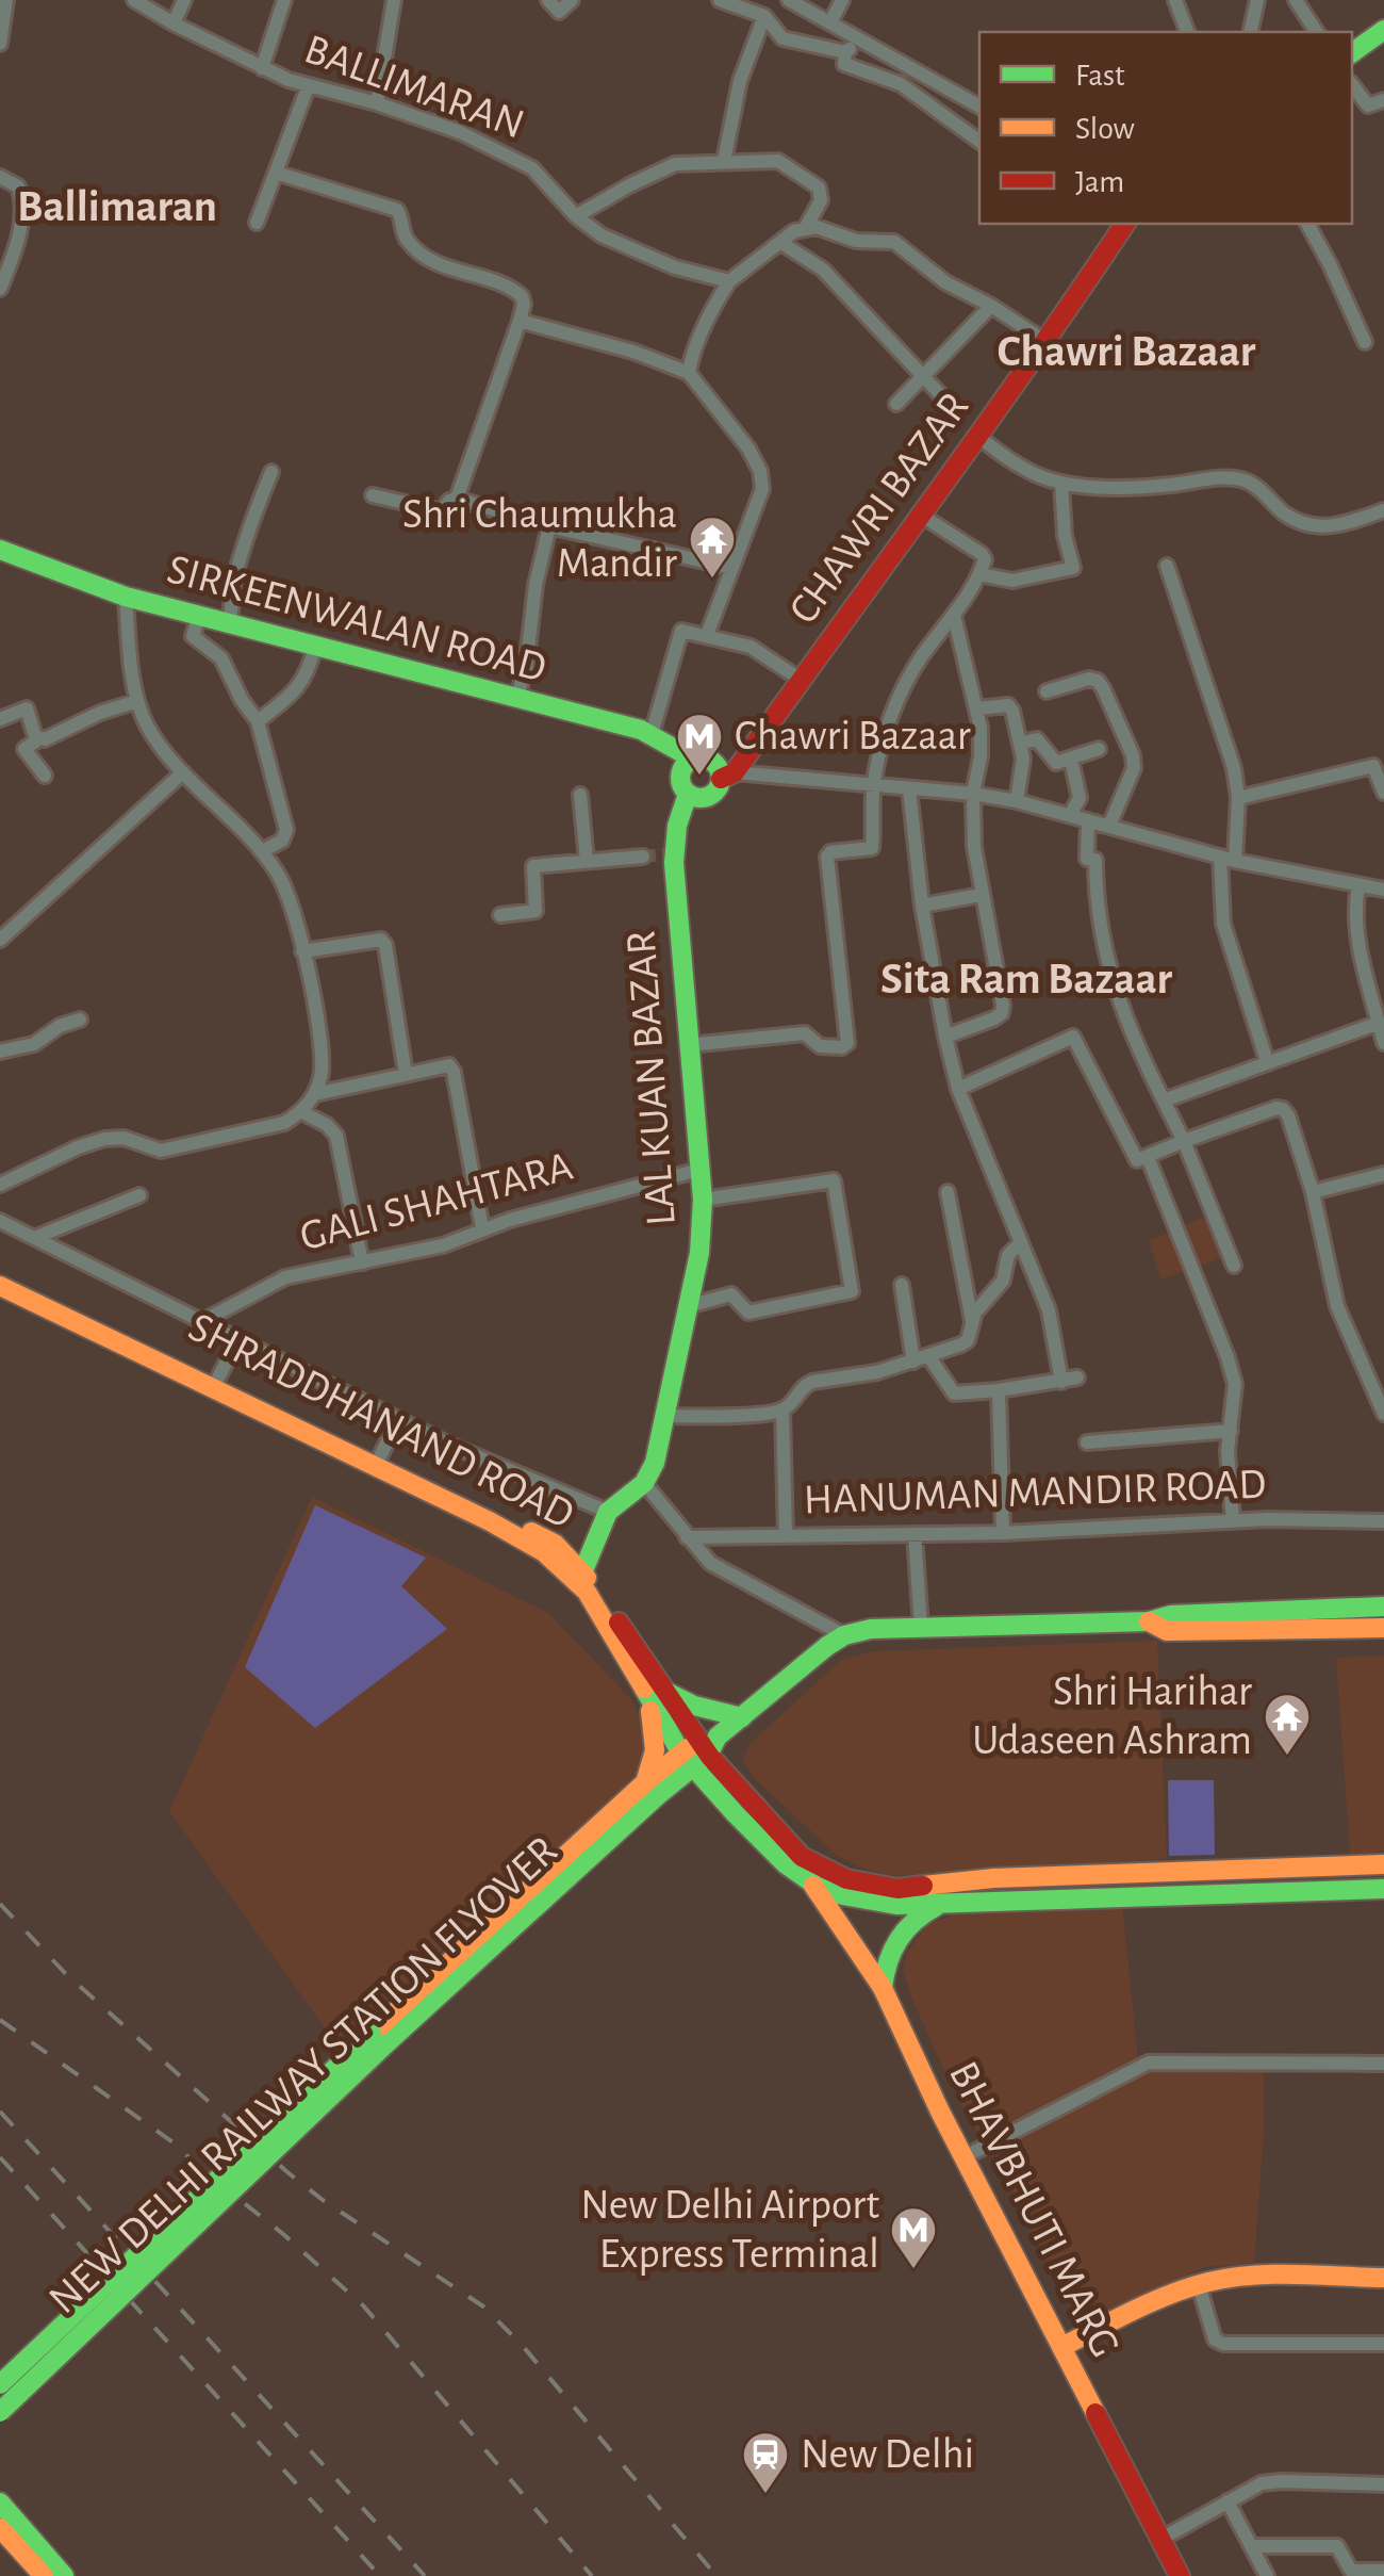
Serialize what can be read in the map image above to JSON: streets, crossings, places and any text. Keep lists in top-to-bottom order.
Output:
{
  "streets": {
    "street": [
      "BALLIMARAN",
      "CHAWRI BAZAR",
      "SIRKEENWALAN ROAD",
      "LAL KUAN BAZAR",
      "GALI SHAHTARA",
      "SHRADDHANAND ROAD",
      "HANUMAN MANDIR ROAD",
      "NEW DELHI RAILWAY STATION FLYOVER",
      "BHAVBHUTI MARG"
    ]
  },
  "crossings": [
    ["CHAWRI BAZAR", "SIRKEENWALAN ROAD"],
    ["CHAWRI BAZAR", "LAL KUAN BAZAR"],
    ["SIRKEENWALAN ROAD", "LAL KUAN BAZAR"],
    ["LAL KUAN BAZAR", "GALI SHAHTARA"],
    ["SHRADDHANAND ROAD", "NEW DELHI RAILWAY STATION FLYOVER"]
  ],
  "districts": ["Ballimaran", "Chawri Bazaar", "Sita Ram Bazaar"],
  "places": {
    "temple": ["Shri Chaumukha Mandir", "Shri Harihar Udaseen Ashram"],
    "metro station": ["Chawri Bazaar", "New Delhi Airport Express Terminal"],
    "station": ["New Delhi"]
  },
  "legend": ["Fast", "Slow", "Jam"]
}
